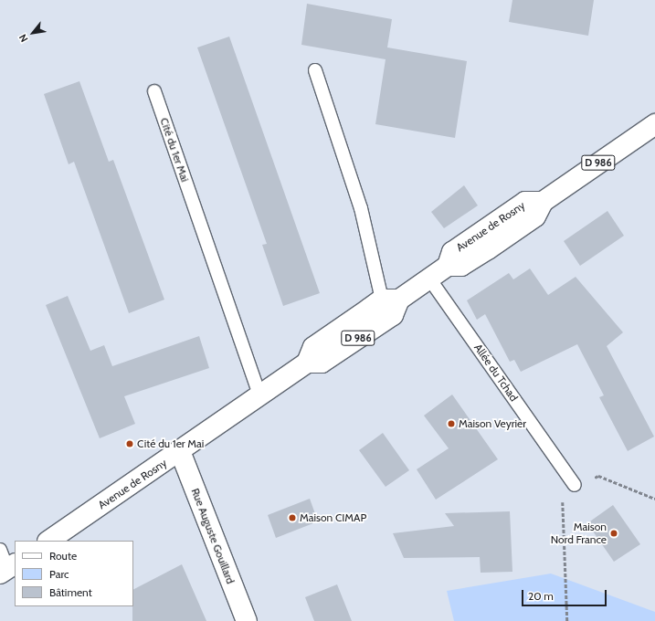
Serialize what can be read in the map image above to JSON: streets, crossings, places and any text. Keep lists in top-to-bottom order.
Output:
{
  "streets": {
    "main road": ["D 986", "Avenue de Rosny", "Rue Auguste Gouillard"],
    "lane": ["Cité du 1er Mai", "Allée du Tchad"]
  },
  "crossings": [
    ["Cité du 1er Mai", "Avenue de Rosny"],
    ["Avenue de Rosny", "Allée du Tchad"],
    ["Avenue de Rosny", "Rue Auguste Gouillard"]
  ],
  "places": [
    "Maison Veyrier",
    "Cité du 1er Mai",
    "Maison CIMAP",
    "Maison Nord France"
  ],
  "legend": ["Route", "Parc", "Bâtiment"],
  "scale_bar": "20 m",
  "north": "bottom left"
}
